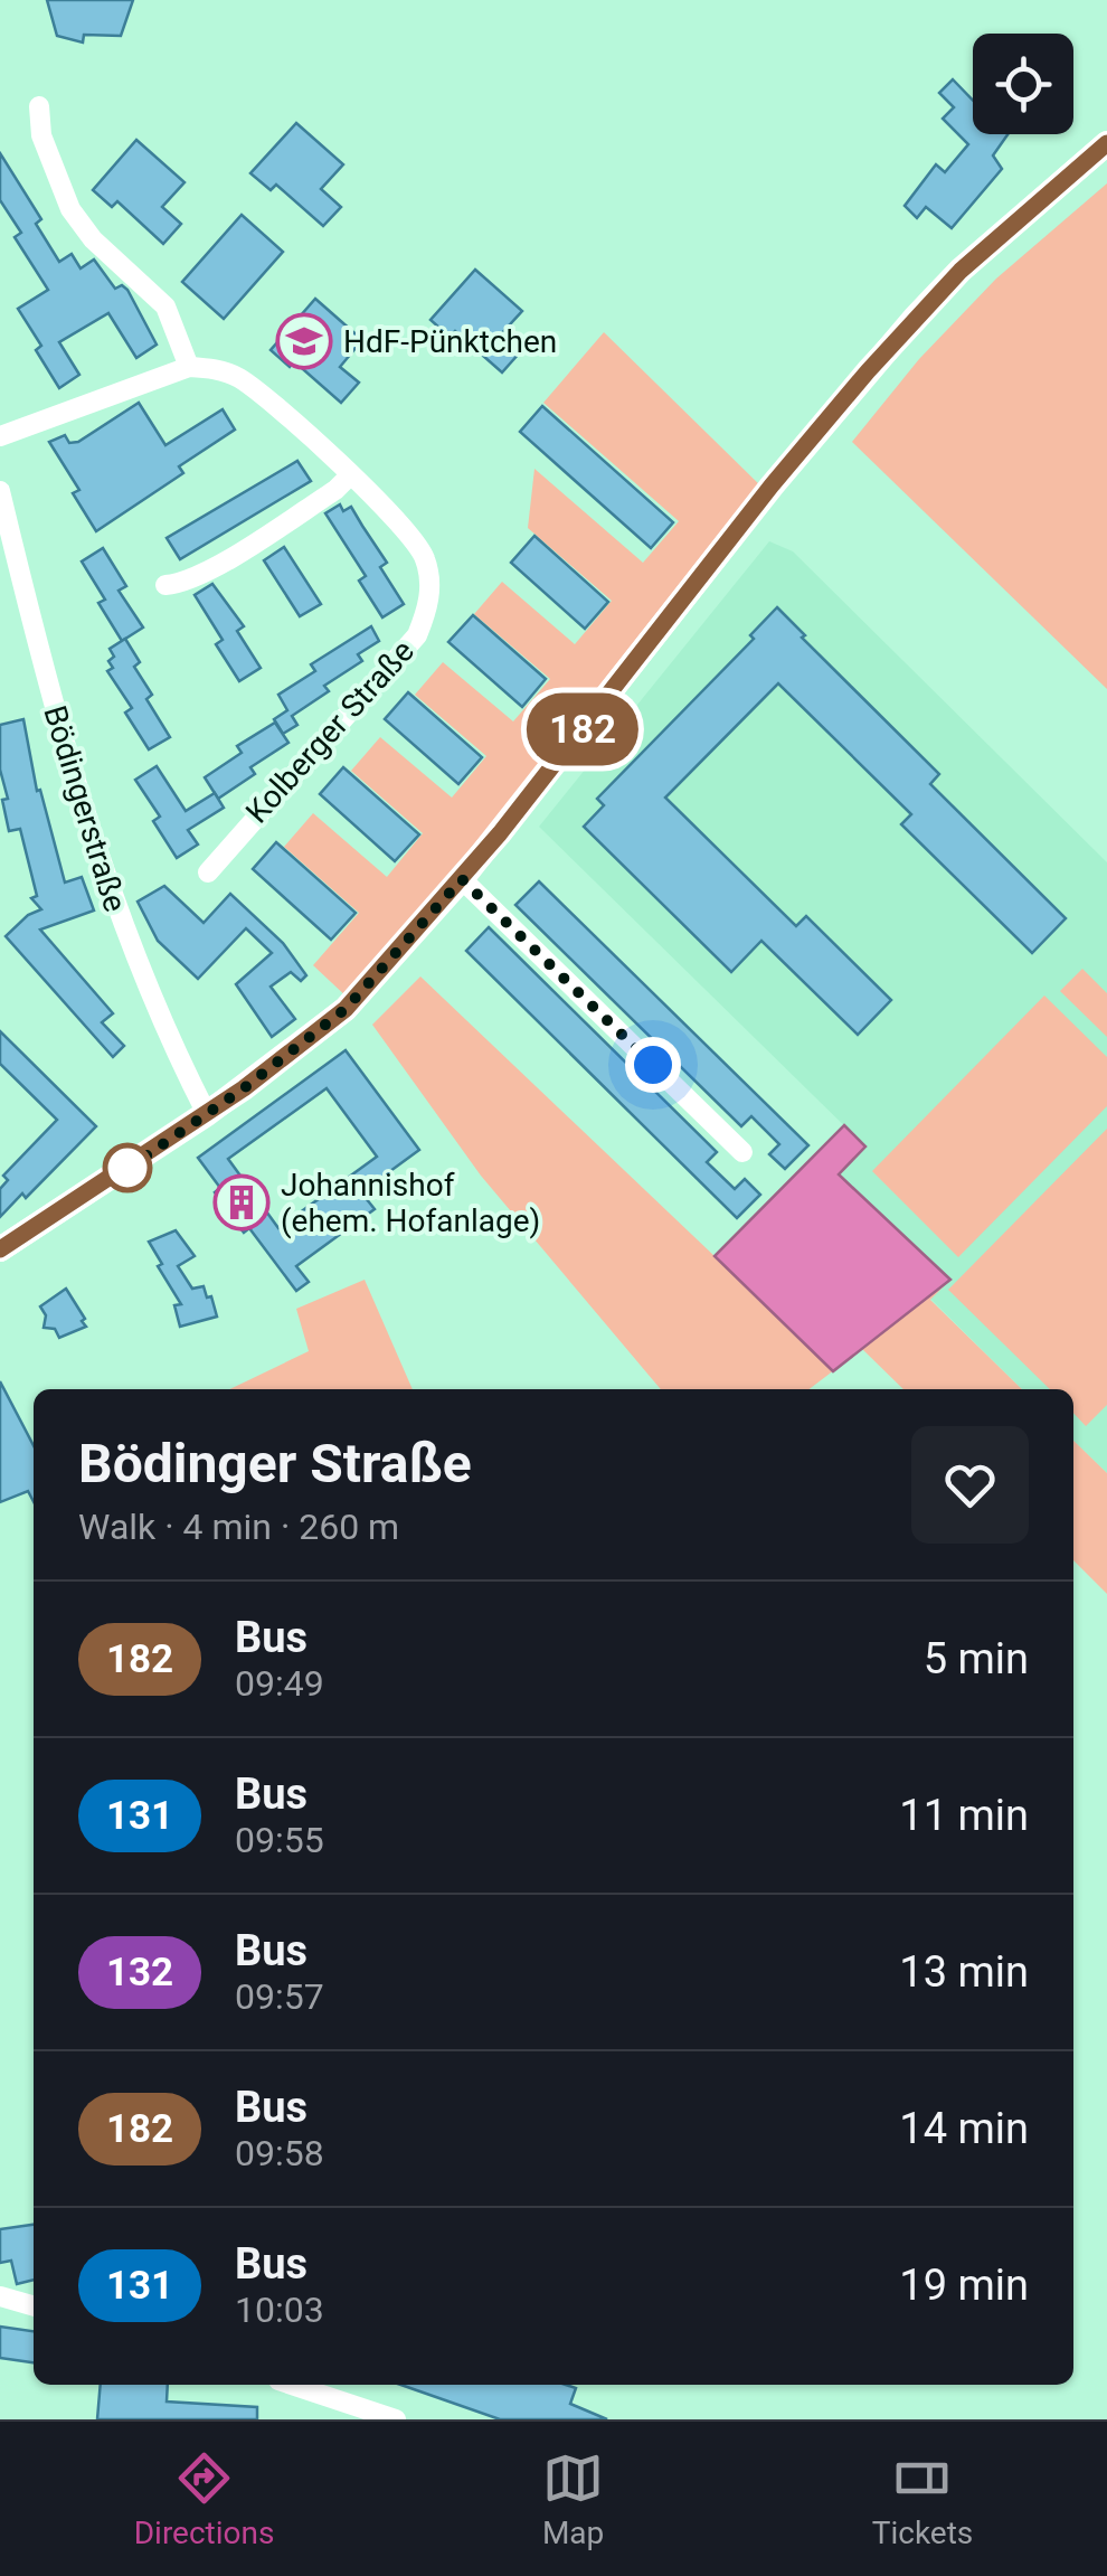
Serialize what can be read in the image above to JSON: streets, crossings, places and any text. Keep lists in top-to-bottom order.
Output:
{
  "streets": {
    "street": ["Kolberger Straße", "Bödingerstraße"]
  },
  "places": {
    "school or university": ["HdF-Pünktchen"],
    "building": ["Johannishof (ehem. Hofanlage)"]
  },
  "lines": ["bus line 182"],
  "page": {
    "on_map": "182",
    "heading": ["Bödinger Straße", "Walk · 4 min · 260 m"],
    "list": [
      {
        "mark": "182",
        "name": "Bus",
        "note": "09:49",
        "value": "5 min"
      },
      {
        "mark": "131",
        "name": "Bus",
        "note": "09:55",
        "value": "11 min"
      },
      {
        "mark": "132",
        "name": "Bus",
        "note": "09:57",
        "value": "13 min"
      },
      {
        "mark": "182",
        "name": "Bus",
        "note": "09:58",
        "value": "14 min"
      },
      {
        "mark": "131",
        "name": "Bus",
        "note": "10:03",
        "value": "19 min"
      }
    ],
    "tabs": ["Directions", "Map", "Tickets"]
  }
}
